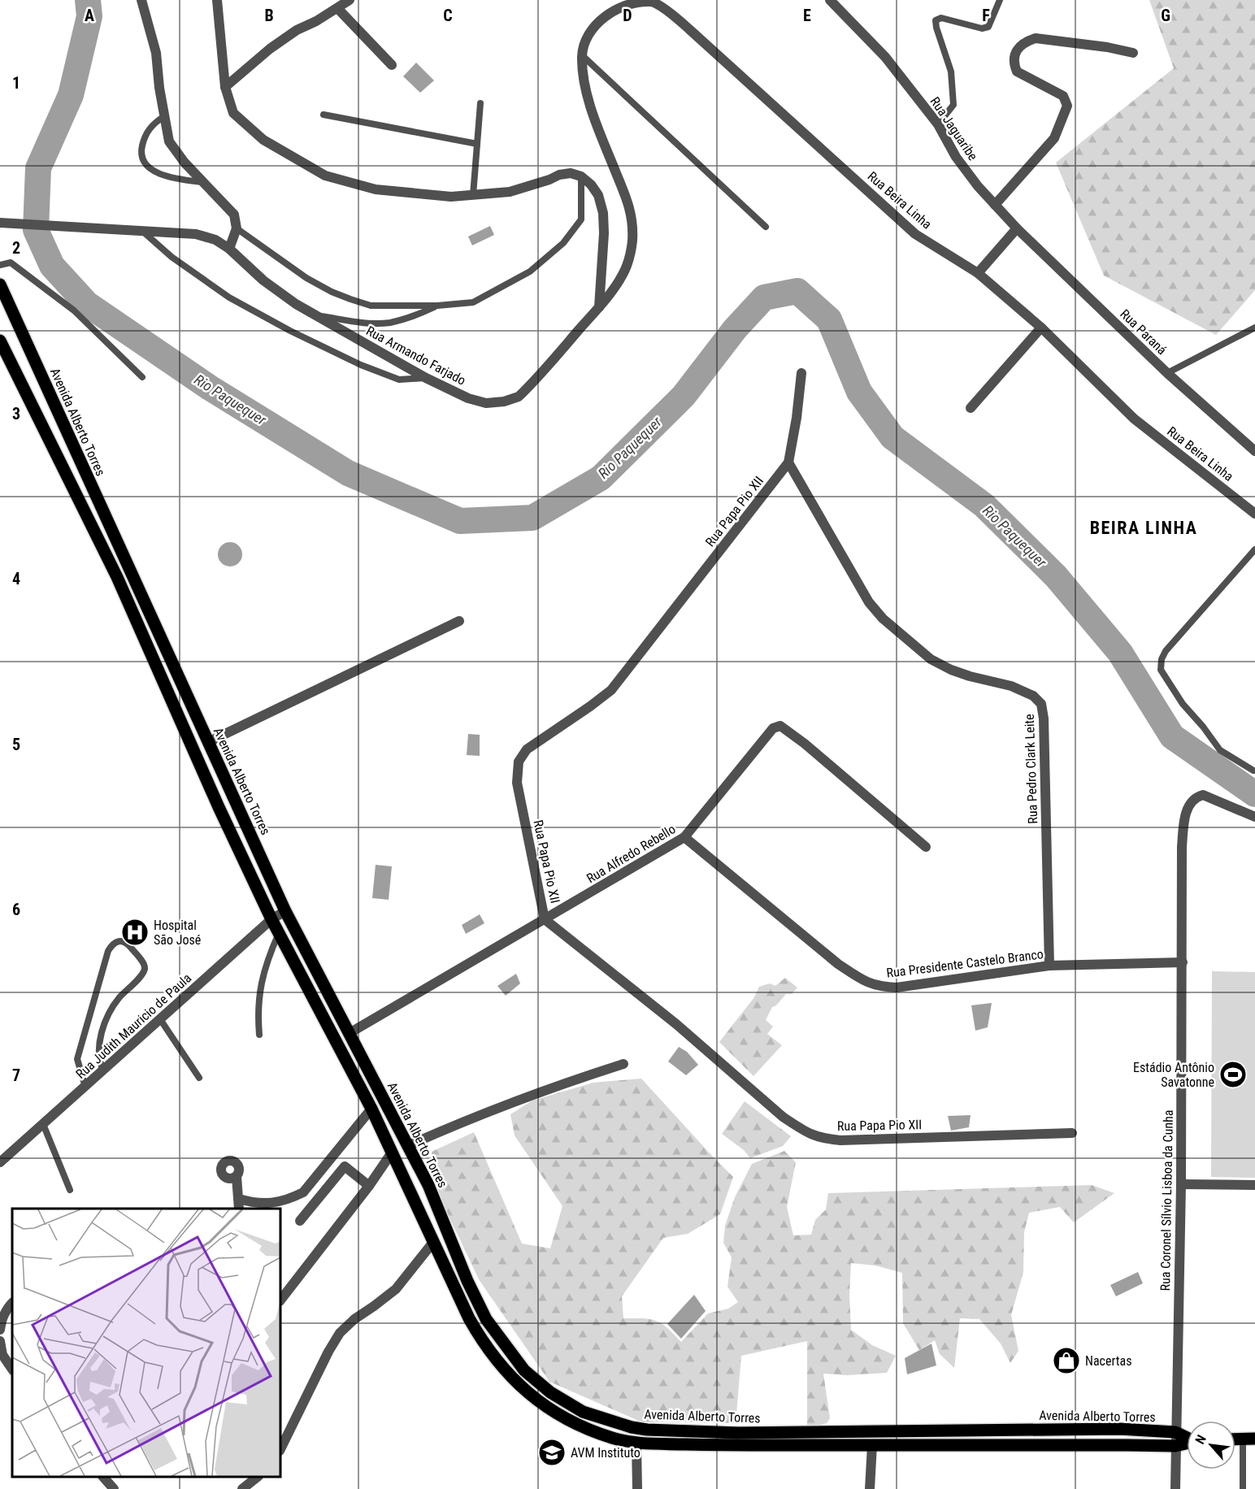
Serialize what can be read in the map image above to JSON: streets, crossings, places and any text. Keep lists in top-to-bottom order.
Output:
{
  "streets": {
    "main road": ["Avenida Alberto Torres"],
    "street": [
      "Rua Jaguaribe",
      "Rua Beira Linha",
      "Rua Paraná",
      "Rua Armando Farjado",
      "Rua Papa Pio XII",
      "Rua Pedro Clark Leite",
      "Rua Alfredo Rebello",
      "Rua Presidente Castelo Branco",
      "Rua Judith Mauricio de Paula",
      "Rua Coronel Sílvio Lisboa da Cunha"
    ]
  },
  "crossings": [
    ["Rua Jaguaribe", "Rua Paraná"],
    ["Rua Beira Linha", "Rua Armando Farjado"],
    ["Avenida Alberto Torres", "Rua Alfredo Rebello"],
    ["Avenida Alberto Torres", "Rua Judith Mauricio de Paula"],
    ["Avenida Alberto Torres", "Rua Coronel Sílvio Lisboa da Cunha"],
    ["Rua Papa Pio XII", "Rua Pedro Clark Leite"],
    ["Rua Papa Pio XII", "Rua Alfredo Rebello"],
    ["Rua Pedro Clark Leite", "Rua Presidente Castelo Branco"],
    ["Rua Alfredo Rebello", "Rua Presidente Castelo Branco"],
    ["Rua Presidente Castelo Branco", "Rua Coronel Sílvio Lisboa da Cunha"]
  ],
  "districts": ["BEIRA LINHA"],
  "water": ["Rio Paquequer"],
  "places": {
    "hospital": ["Hospital São José"],
    "sports": ["Estádio Antônio Savatonne"],
    "shop": ["Nacertas"],
    "school or university": ["AVM Instituto"]
  },
  "north": "top left",
  "grid": {
    "columns": [
      "A",
      "B",
      "C",
      "D",
      "E",
      "F",
      "G"
    ],
    "rows": [
      "1",
      "2",
      "3",
      "4",
      "5",
      "6",
      "7"
    ]
  }
}
